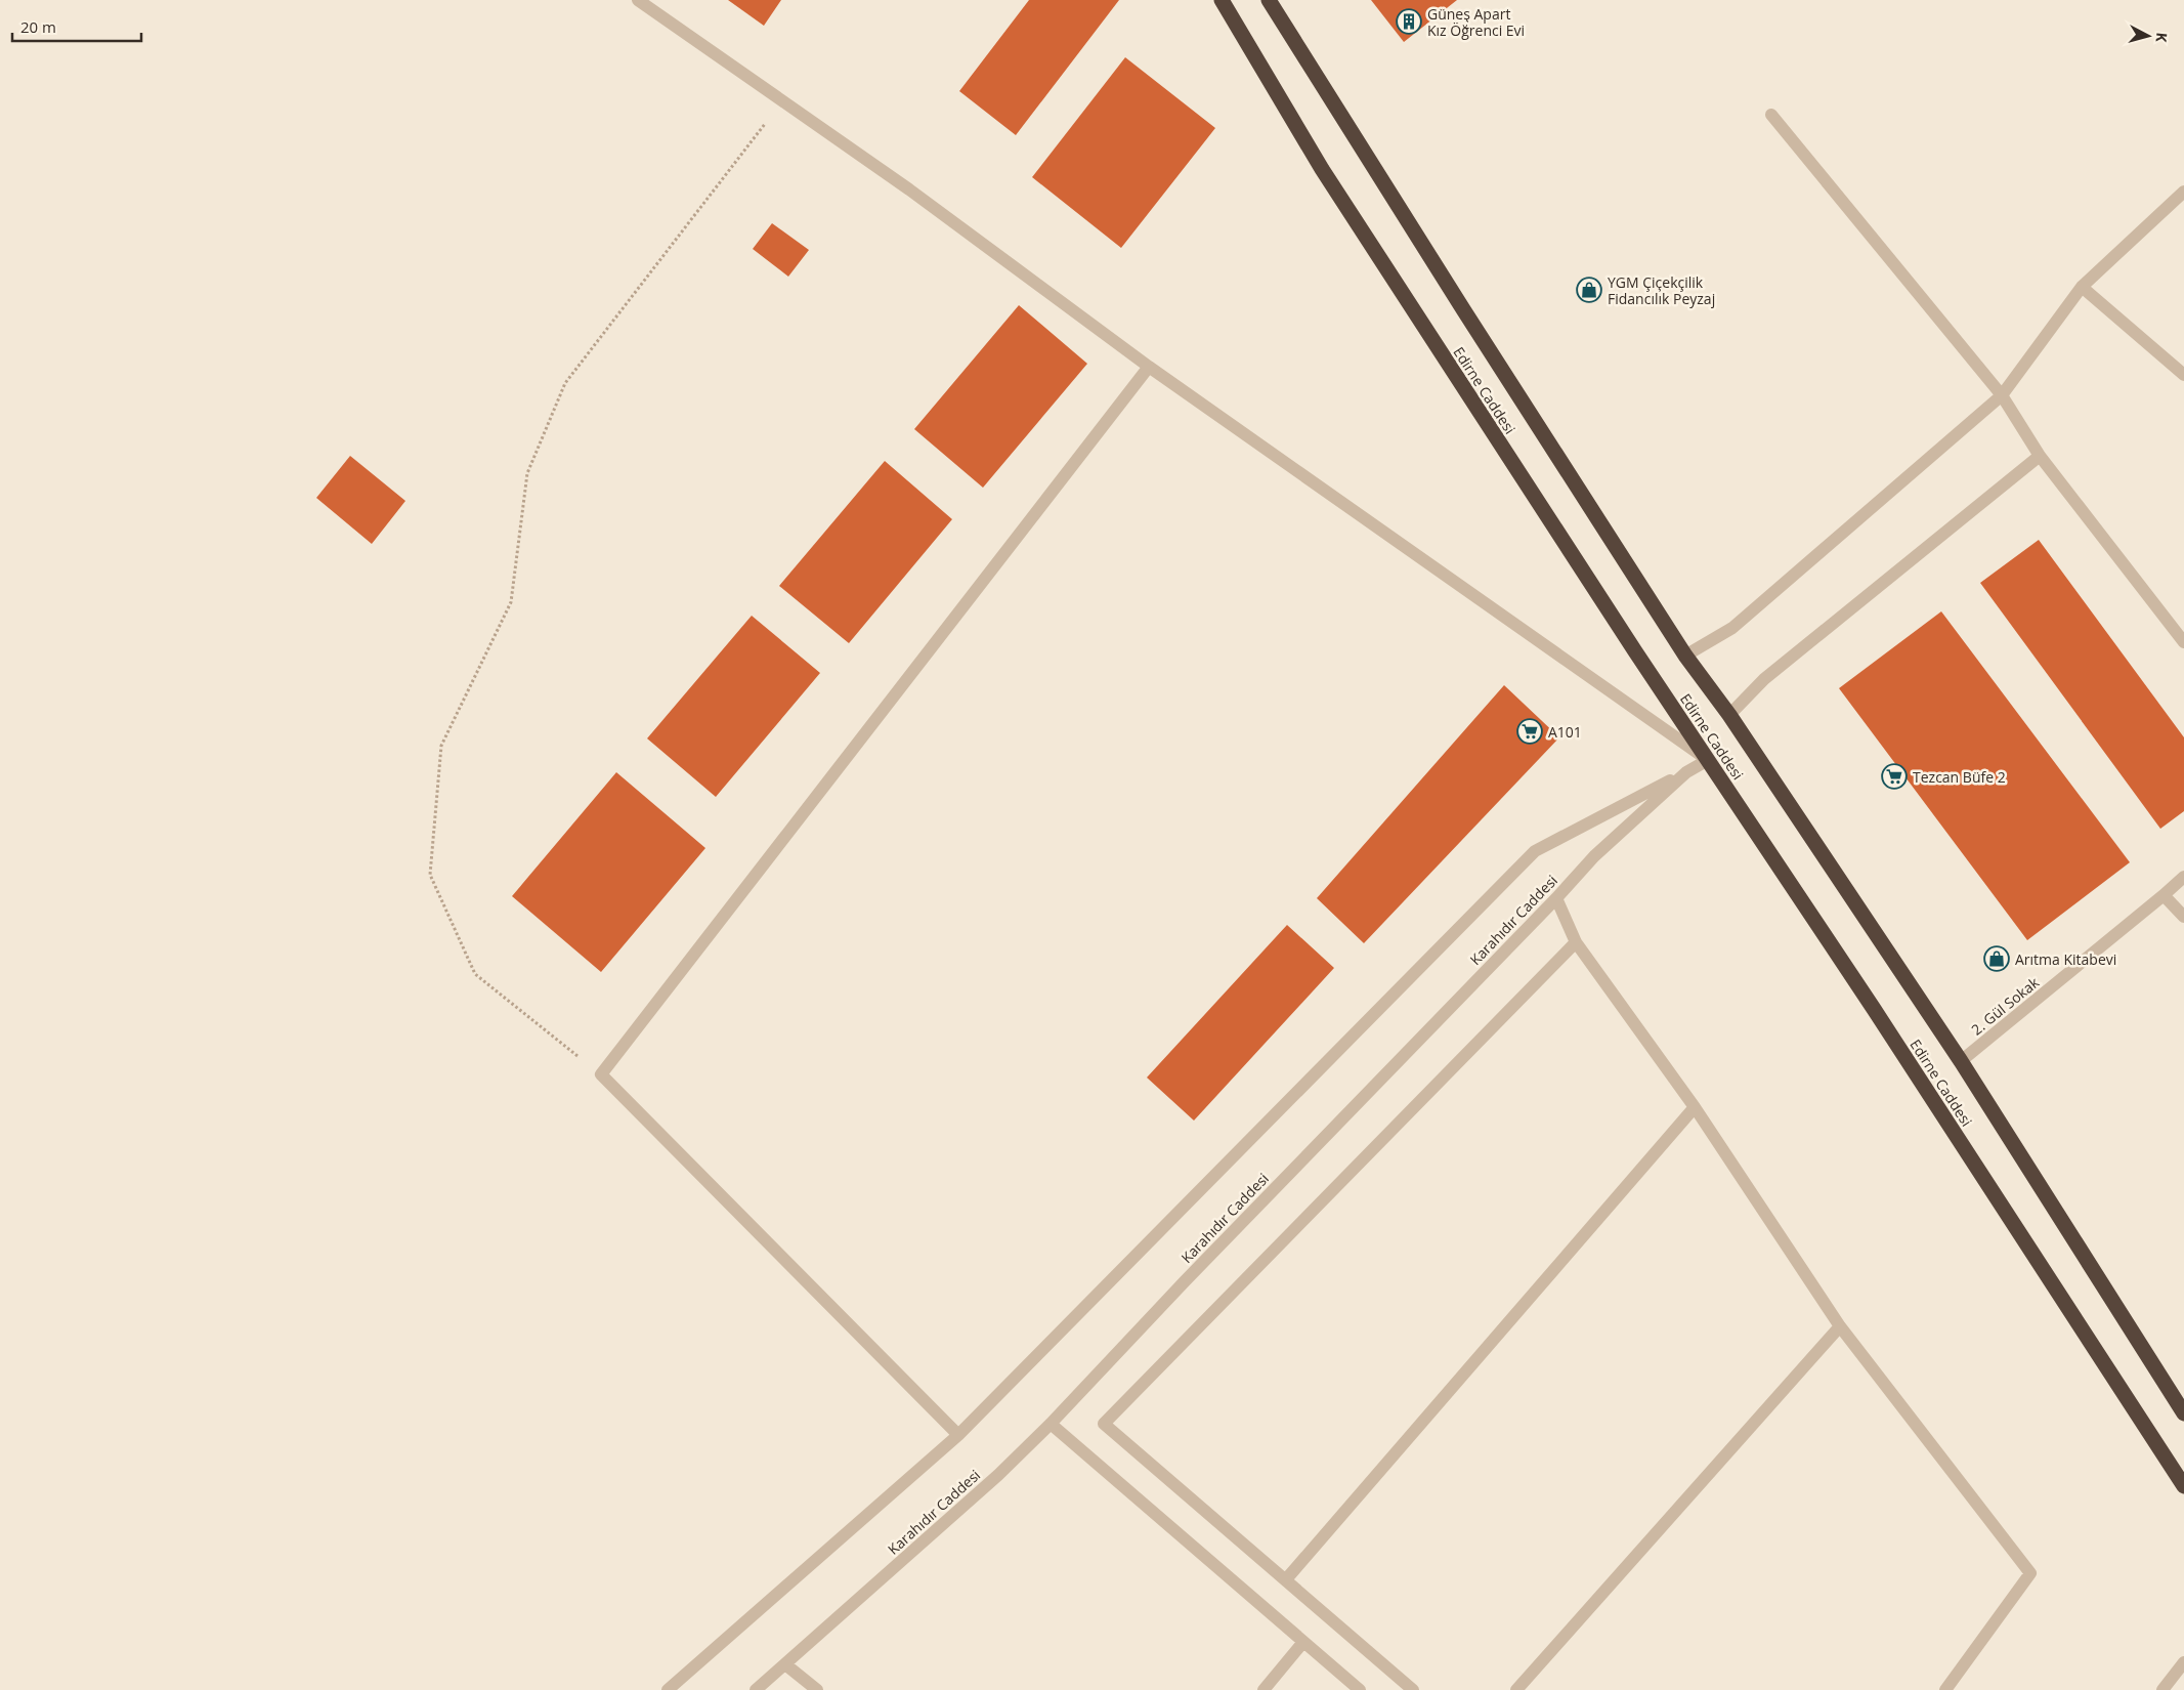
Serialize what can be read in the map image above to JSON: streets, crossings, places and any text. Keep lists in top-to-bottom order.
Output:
{
  "streets": {
    "highway": ["Edirne Caddesi"],
    "street": ["Karahıdır Caddesi", "2. Gül Sokak"]
  },
  "crossings": [
    ["Edirne Caddesi", "Karahıdır Caddesi"],
    ["Edirne Caddesi", "2. Gül Sokak"]
  ],
  "places": {
    "building": ["Güneş Apart Kız Öğrenci Evi"],
    "shop": ["YGM Çiçekçilik Fidancılık Peyzaj", "Arıtma Kitabevi"],
    "supermarket": ["A101", "Tezcan Büfe 2"]
  },
  "scale_bar": "20 m",
  "north": "right"
}
